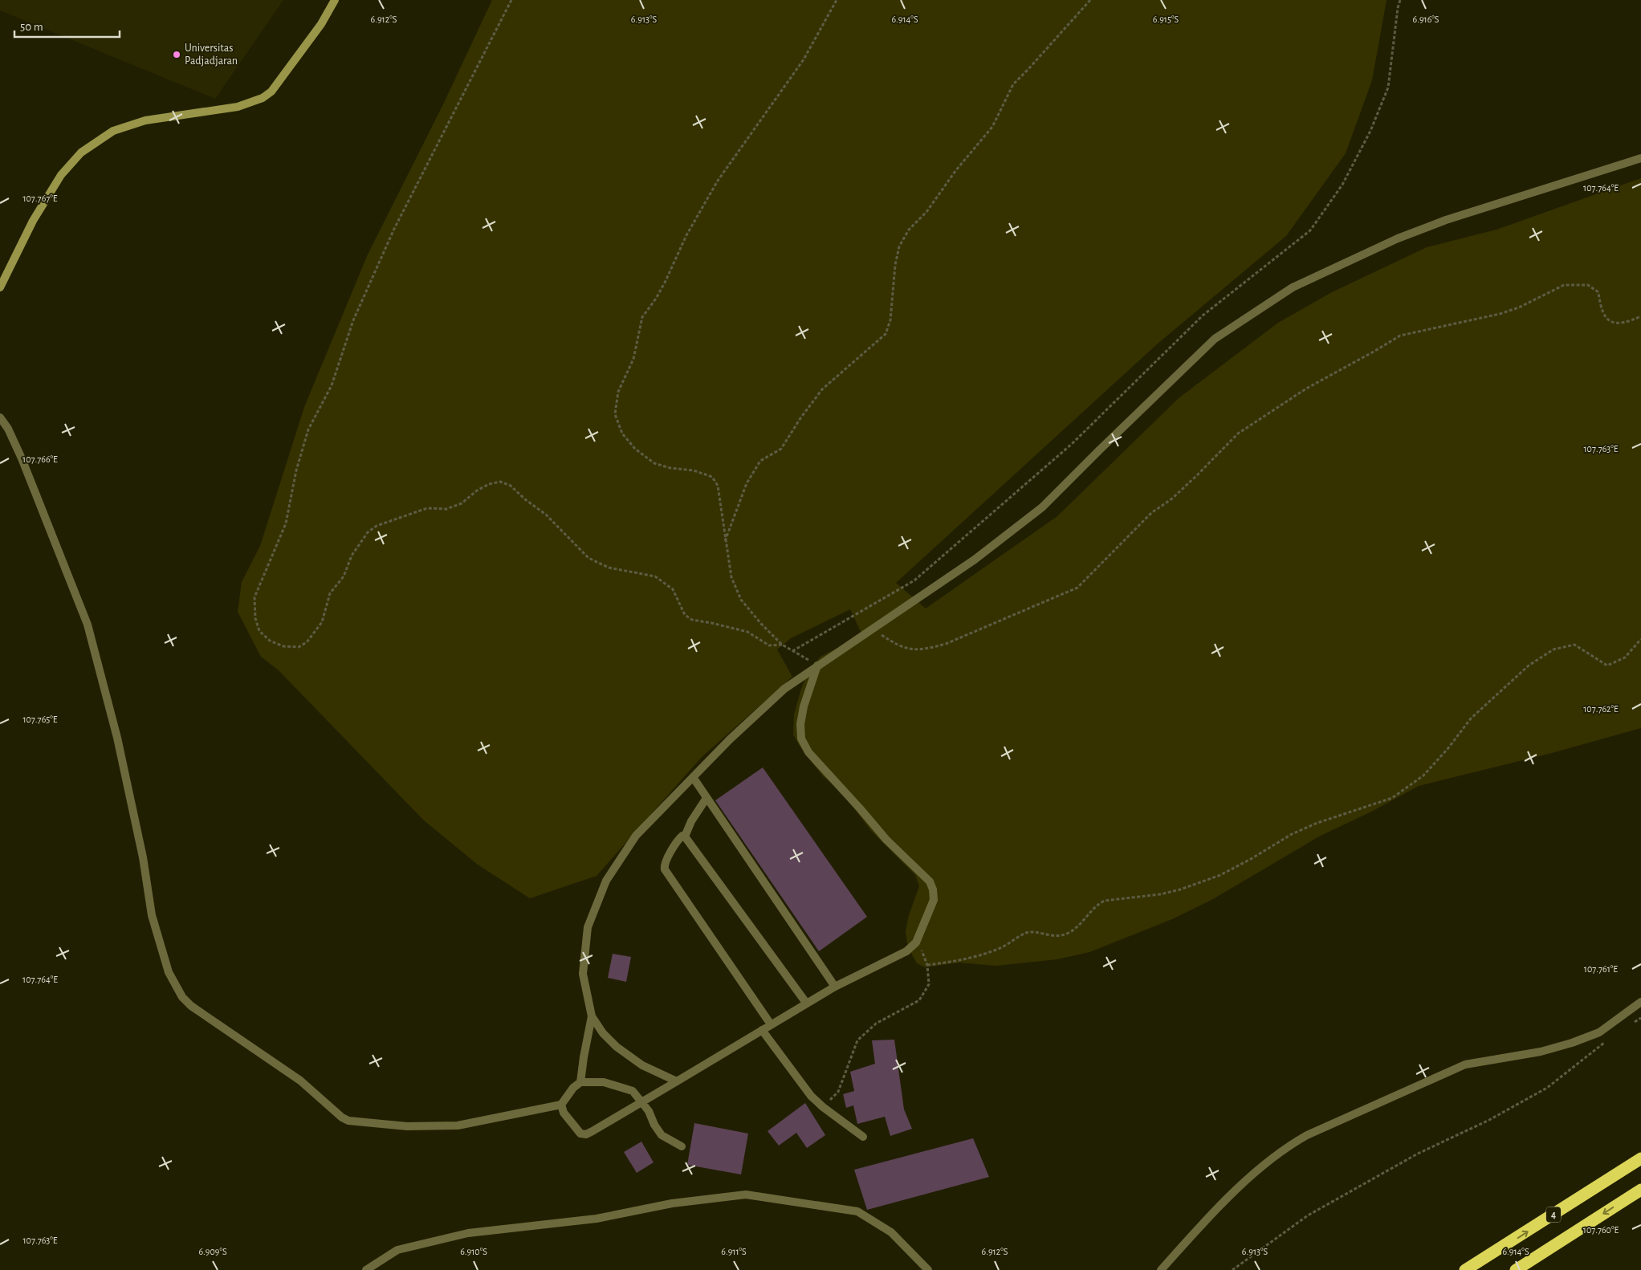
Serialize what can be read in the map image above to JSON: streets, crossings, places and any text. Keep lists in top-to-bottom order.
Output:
{
  "streets": {
    "highway": ["4"]
  },
  "places": ["Universitas Padjadjaran"],
  "scale_bar": "50 m",
  "coordinates": [
    "6.912°S",
    "6.913°S",
    "6.914°S",
    "6.915°S",
    "6.916°S",
    "107.764°E",
    "107.767°E",
    "107.763°E",
    "107.766°E",
    "107.762°E",
    "107.765°E",
    "107.761°E",
    "107.760°E",
    "6.909°S",
    "6.910°S",
    "6.911°S"
  ]
}
